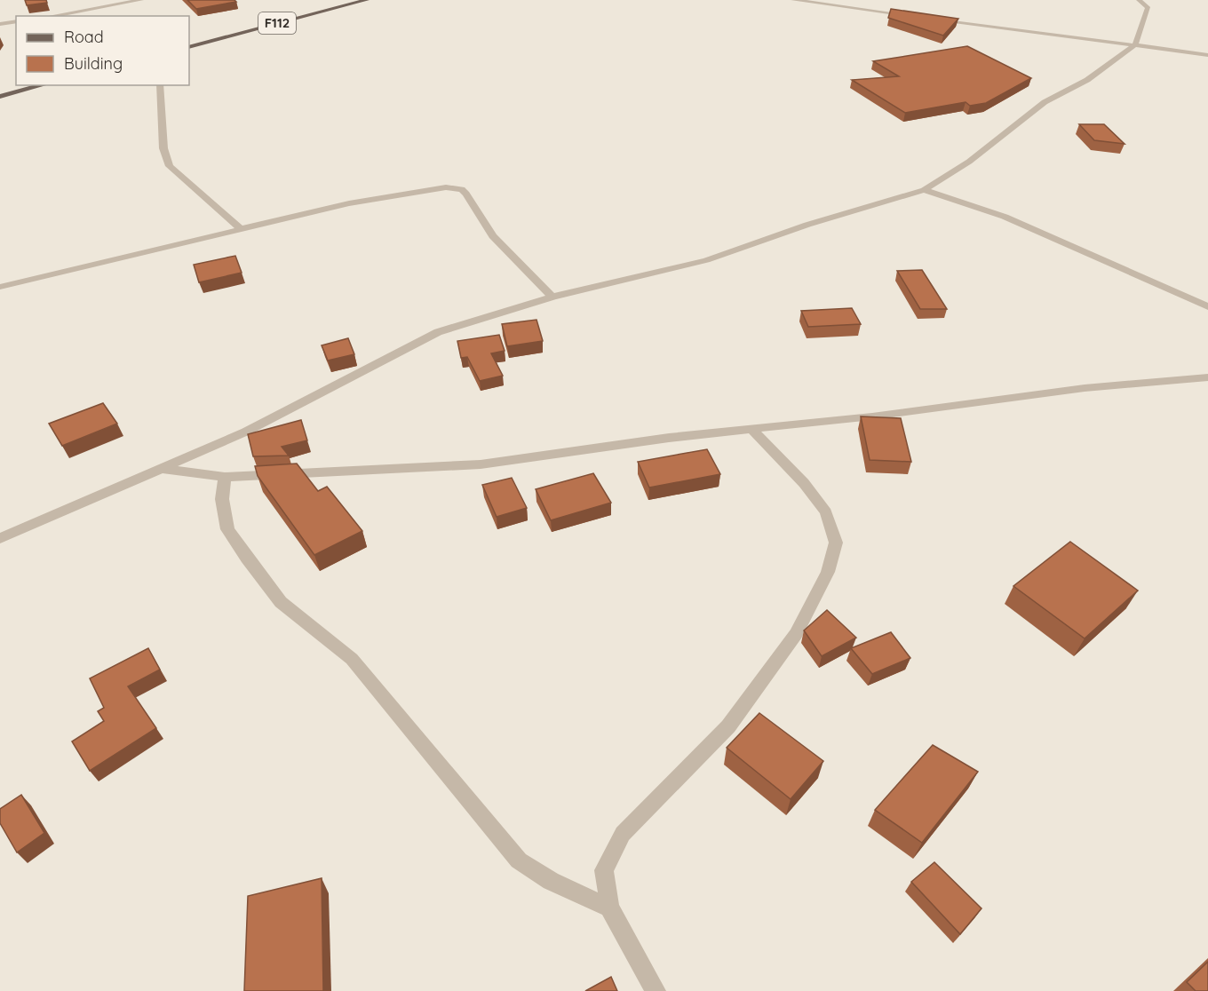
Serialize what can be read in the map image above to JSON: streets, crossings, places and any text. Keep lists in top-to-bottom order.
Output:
{
  "streets": {
    "main road": ["F112"]
  },
  "legend": ["Road", "Building"]
}
